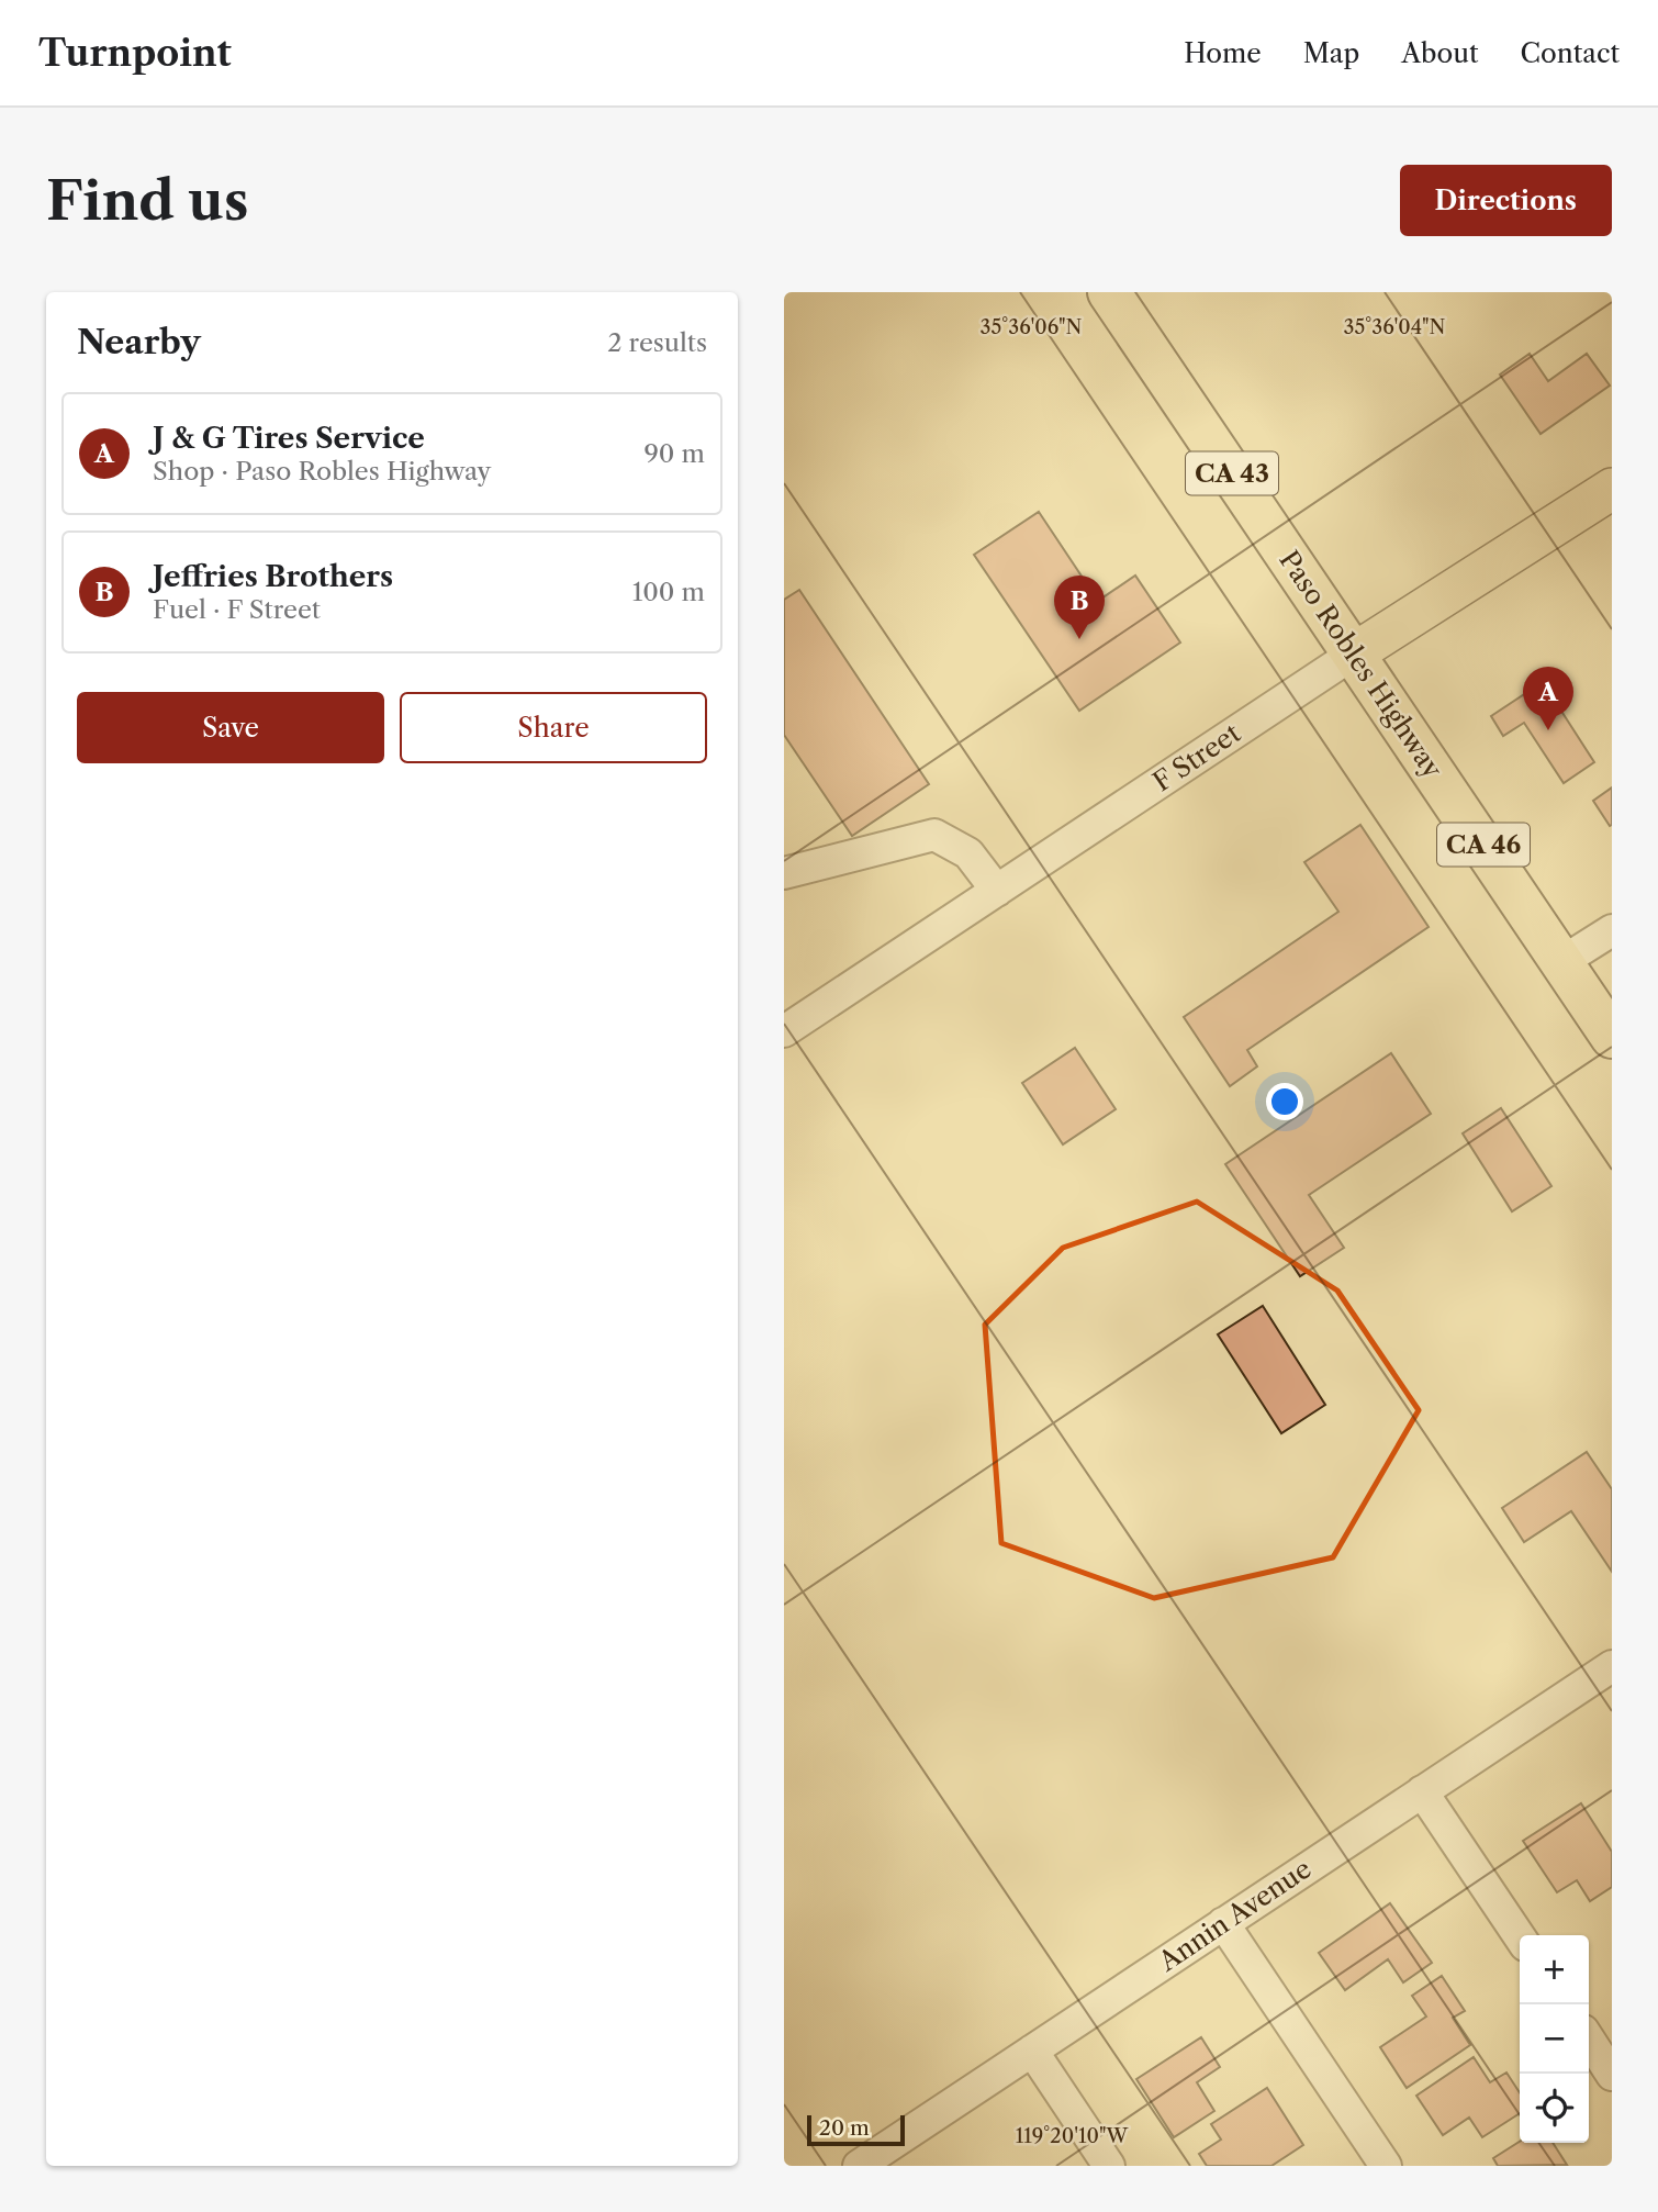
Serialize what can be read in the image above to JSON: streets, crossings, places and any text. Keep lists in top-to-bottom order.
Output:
{
  "streets": {
    "highway": ["CA 43", "Paso Robles Highway", "CA 46"],
    "main road": ["F Street"],
    "street": ["Annin Avenue"]
  },
  "crossings": [
    ["Paso Robles Highway", "F Street"]
  ],
  "scale_bar": "20 m",
  "page": {
    "header": "Turnpoint",
    "nav": [
      "Home",
      "Map",
      "About",
      "Contact"
    ],
    "buttons": [
      "Directions",
      ["Save", "Share"]
    ],
    "title": "Find us",
    "heading": ["Nearby", "2 results"],
    "list": [
      {
        "mark": "A",
        "name": "J & G Tires Service",
        "note": "Shop · Paso Robles Highway",
        "value": "90 m"
      },
      {
        "mark": "B",
        "name": "Jeffries Brothers",
        "note": "Fuel · F Street",
        "value": "100 m"
      }
    ],
    "pins": ["B", "A"],
    "map_buttons": ["+", "−"],
    "scale": "20 m"
  },
  "coordinates": ["35°36'06\"N", "35°36'04\"N", "119°20'10\"W"]
}
